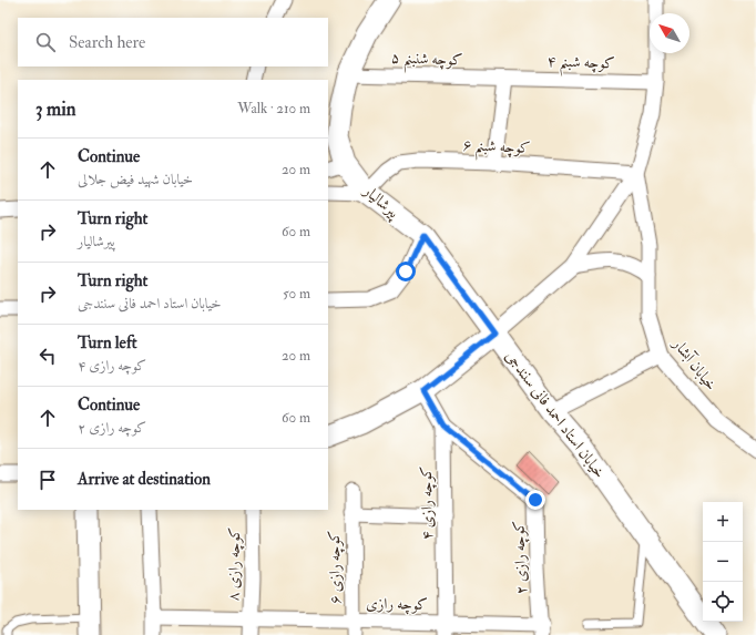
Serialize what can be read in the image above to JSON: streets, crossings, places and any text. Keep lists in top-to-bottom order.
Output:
{
  "streets": {
    "street": [
      "کوچه شنبنم ۵",
      "کوچه شبنم ۴",
      "کوچه شبنم ۶",
      "پیرشالیار",
      "خیابان آبشار",
      "خیابان استاد احمد فانی سنندجی",
      "کوچه رازی ۴",
      "کوچه رازی ۲",
      "کوچه رازی ۸",
      "کوچه رازی ۶",
      "کوچه رازی"
    ]
  },
  "crossings": [
    ["کوچه شنبنم ۵", "کوچه شبنم ۴"],
    ["کوچه شنبنم ۵", "پیرشالیار"],
    ["کوچه شبنم ۴", "خیابان آبشار"],
    ["کوچه شبنم ۶", "پیرشالیار"],
    ["کوچه شبنم ۶", "خیابان آبشار"],
    ["پیرشالیار", "خیابان آبشار"],
    ["پیرشالیار", "خیابان استاد احمد فانی سنندجی"],
    ["خیابان آبشار", "خیابان استاد احمد فانی سنندجی"],
    ["کوچه رازی ۴", "کوچه رازی ۲"],
    ["کوچه رازی ۴", "کوچه رازی ۶"],
    ["کوچه رازی ۴", "کوچه رازی"],
    ["کوچه رازی ۲", "کوچه رازی"],
    ["کوچه رازی ۸", "کوچه رازی"],
    ["کوچه رازی ۶", "کوچه رازی"]
  ],
  "north": "top left",
  "page": {
    "search": "Search here",
    "heading": ["3 min", "Walk · 210 m"],
    "list": [
      ["Continue", "خیابان شهید فیض جلالی", "20 m"],
      ["Turn right", "پیرشالیار", "60 m"],
      ["Turn right", "خیابان استاد احمد فانی سنندجی", "50 m"],
      ["Turn left", "کوچه رازی ۴", "20 m"],
      ["Continue", "کوچه رازی ۲", "60 m"],
      "Arrive at destination"
    ],
    "map_buttons": ["+", "−"]
  }
}
